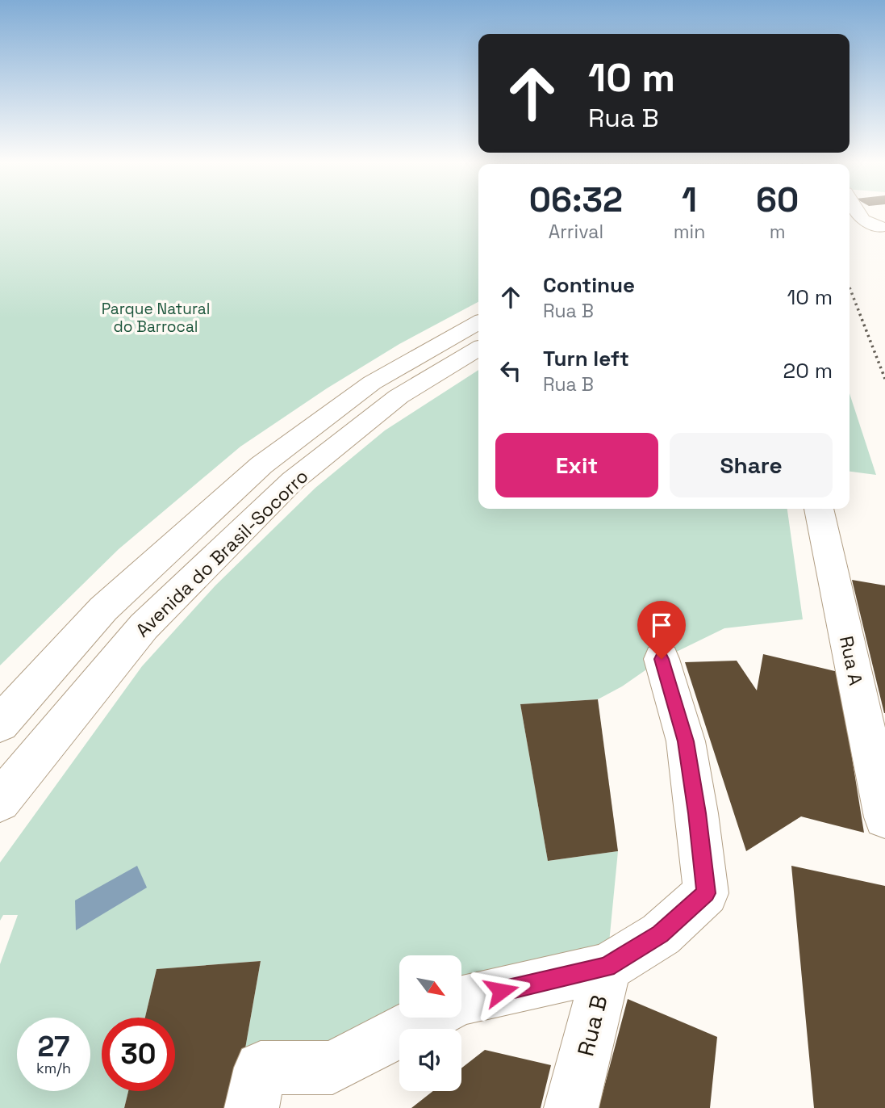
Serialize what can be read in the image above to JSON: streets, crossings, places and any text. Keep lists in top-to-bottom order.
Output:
{
  "streets": {
    "main road": ["Avenida do Brasil-Socorro", "Rua A", "Rua B"]
  },
  "parks": ["Parque Natural do Barrocal"],
  "north": "bottom right",
  "page": {
    "turn": ["10 m", "Rua B"],
    "eta": [
      "06:32",
      "Arrival",
      "1",
      "min",
      "60",
      "m"
    ],
    "list": [
      {
        "name": "Continue",
        "note": "Rua B",
        "value": "10 m"
      },
      {
        "name": "Turn left",
        "note": "Rua B",
        "value": "20 m"
      }
    ],
    "buttons": ["Exit", "Share"],
    "speed": "27 km/h",
    "limit": "30"
  }
}
